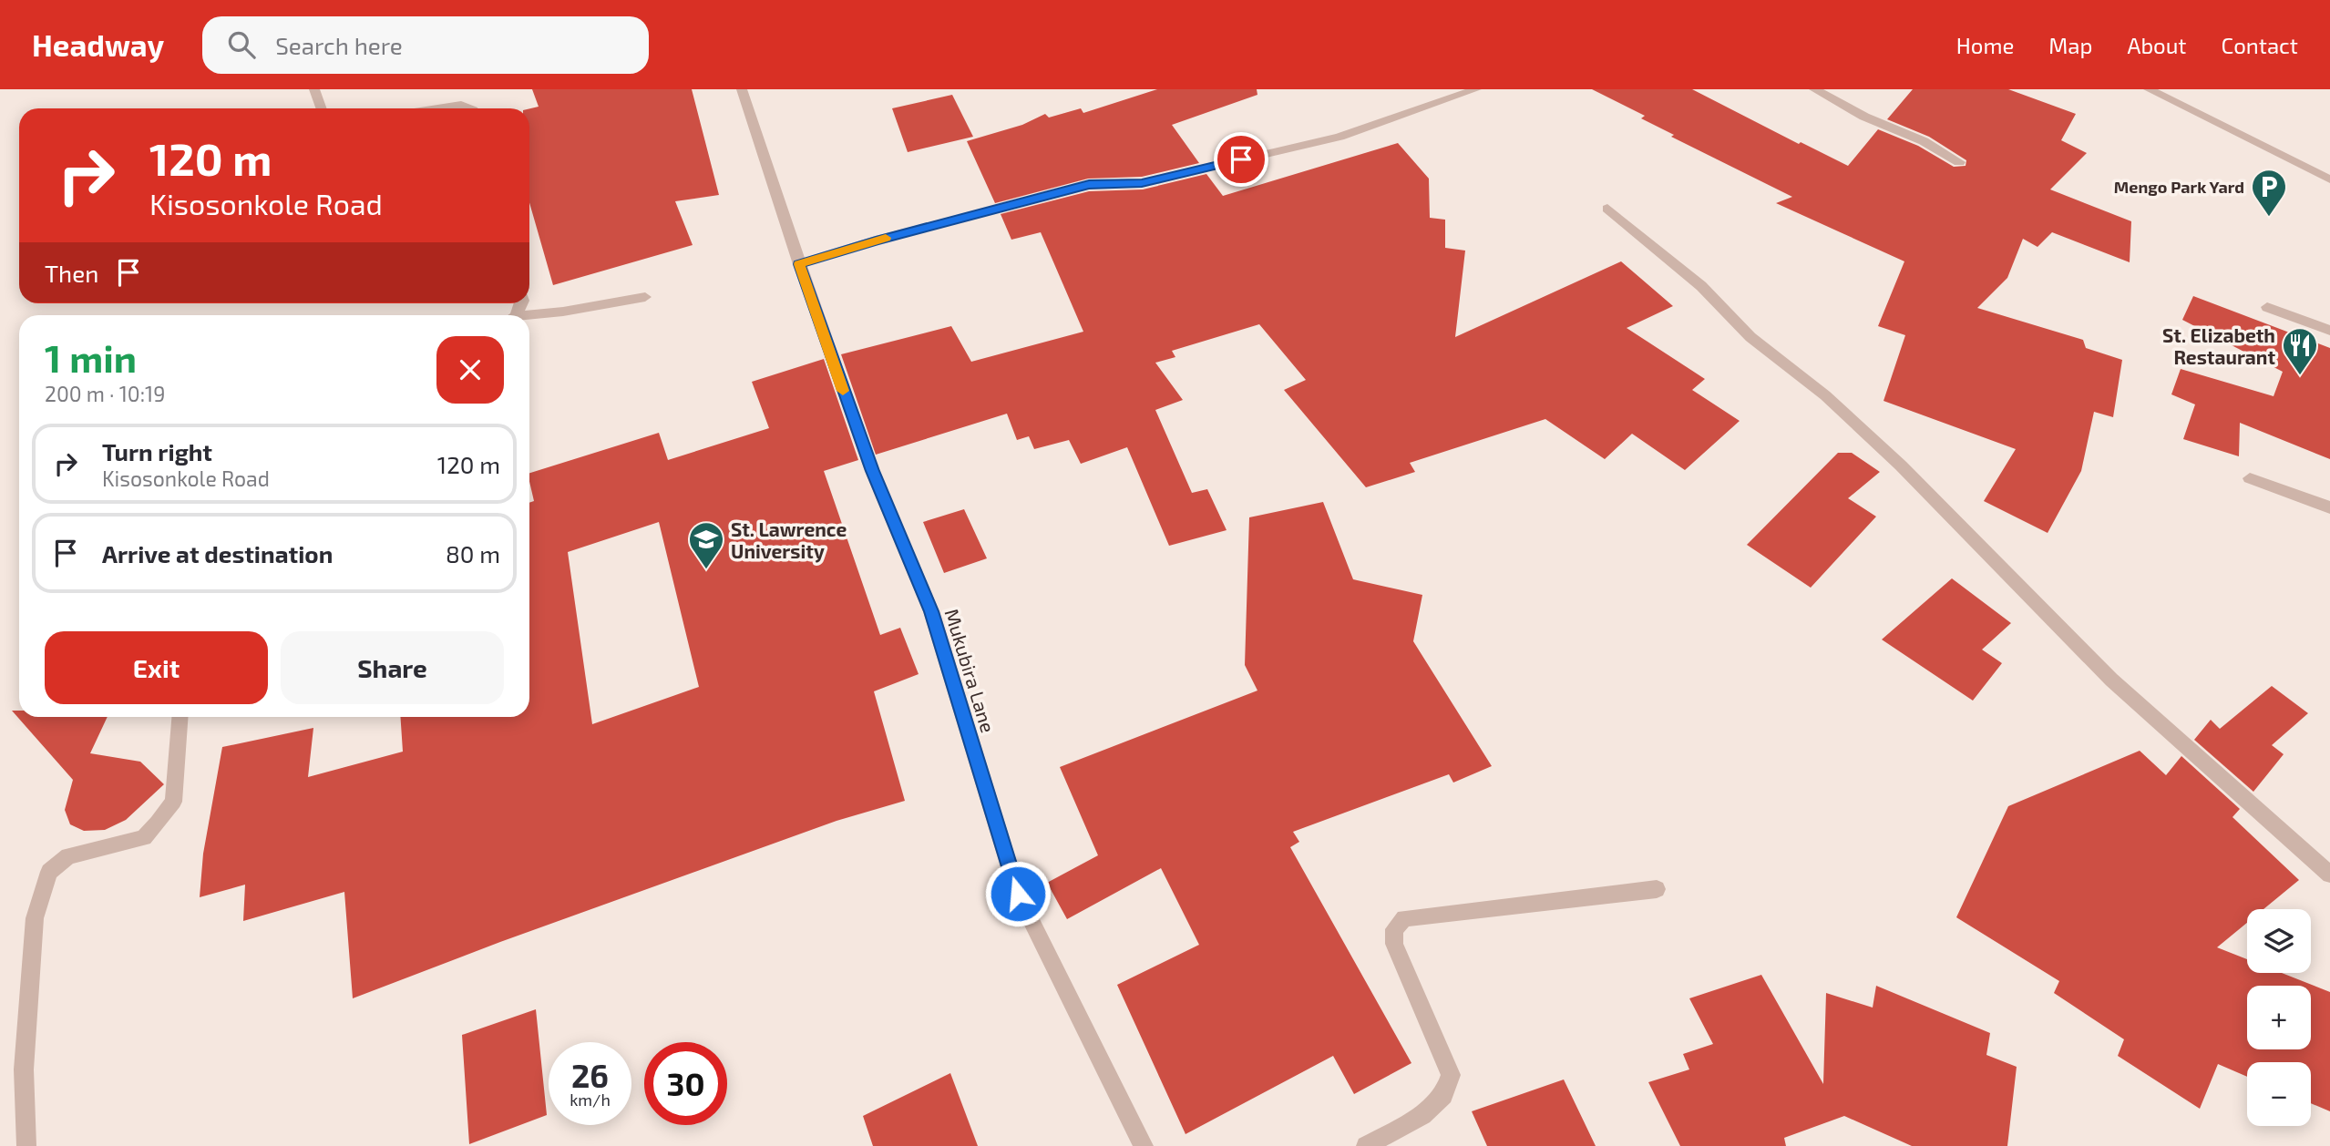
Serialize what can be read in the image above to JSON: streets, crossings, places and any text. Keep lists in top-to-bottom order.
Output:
{
  "streets": {
    "street": ["Mukubira Lane"]
  },
  "places": {
    "parking": ["Mengo Park Yard"],
    "restaurant": ["St. Elizabeth Restaurant"],
    "school or university": ["St. Lawrence University"]
  },
  "page": {
    "header": "Headway",
    "search": "Search here",
    "nav": [
      "Home",
      "Map",
      "About",
      "Contact"
    ],
    "turn": ["120 m", "Kisosonkole Road"],
    "then": "Then",
    "heading": ["1 min", "200 m · 10:19"],
    "list": [
      {
        "name": "Turn right",
        "note": "Kisosonkole Road",
        "value": "120 m"
      },
      {
        "name": "Arrive at destination",
        "value": "80 m"
      }
    ],
    "buttons": ["Exit", "Share"],
    "map_buttons": ["+", "−"],
    "speed": "26 km/h",
    "limit": "30"
  }
}
